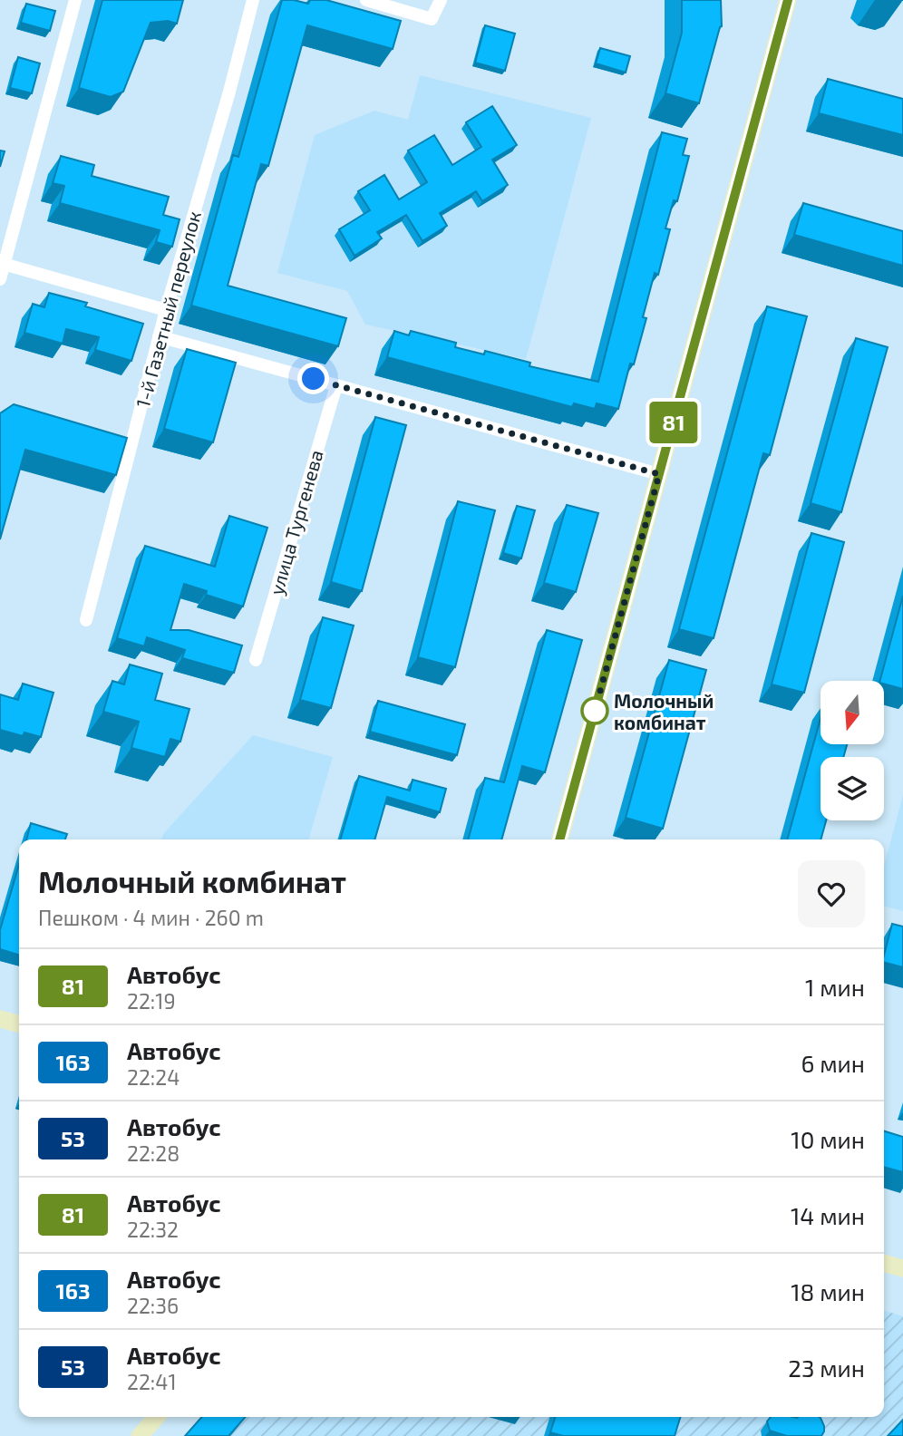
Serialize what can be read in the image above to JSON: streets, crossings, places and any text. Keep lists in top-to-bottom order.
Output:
{
  "streets": {
    "street": ["1-й Газетный переулок", "улица Тургенева"]
  },
  "places": ["Молочный комбинат"],
  "lines": ["bus line 81"],
  "north": "bottom",
  "page": {
    "on_map": "81",
    "heading": ["Молочный комбинат", "Пешком · 4 мин · 260 m"],
    "list": [
      {
        "mark": "81",
        "name": "Автобус",
        "note": "22:19",
        "value": "1 мин"
      },
      {
        "mark": "163",
        "name": "Автобус",
        "note": "22:24",
        "value": "6 мин"
      },
      {
        "mark": "53",
        "name": "Автобус",
        "note": "22:28",
        "value": "10 мин"
      },
      {
        "mark": "81",
        "name": "Автобус",
        "note": "22:32",
        "value": "14 мин"
      },
      {
        "mark": "163",
        "name": "Автобус",
        "note": "22:36",
        "value": "18 мин"
      },
      {
        "mark": "53",
        "name": "Автобус",
        "note": "22:41",
        "value": "23 мин"
      }
    ]
  }
}
